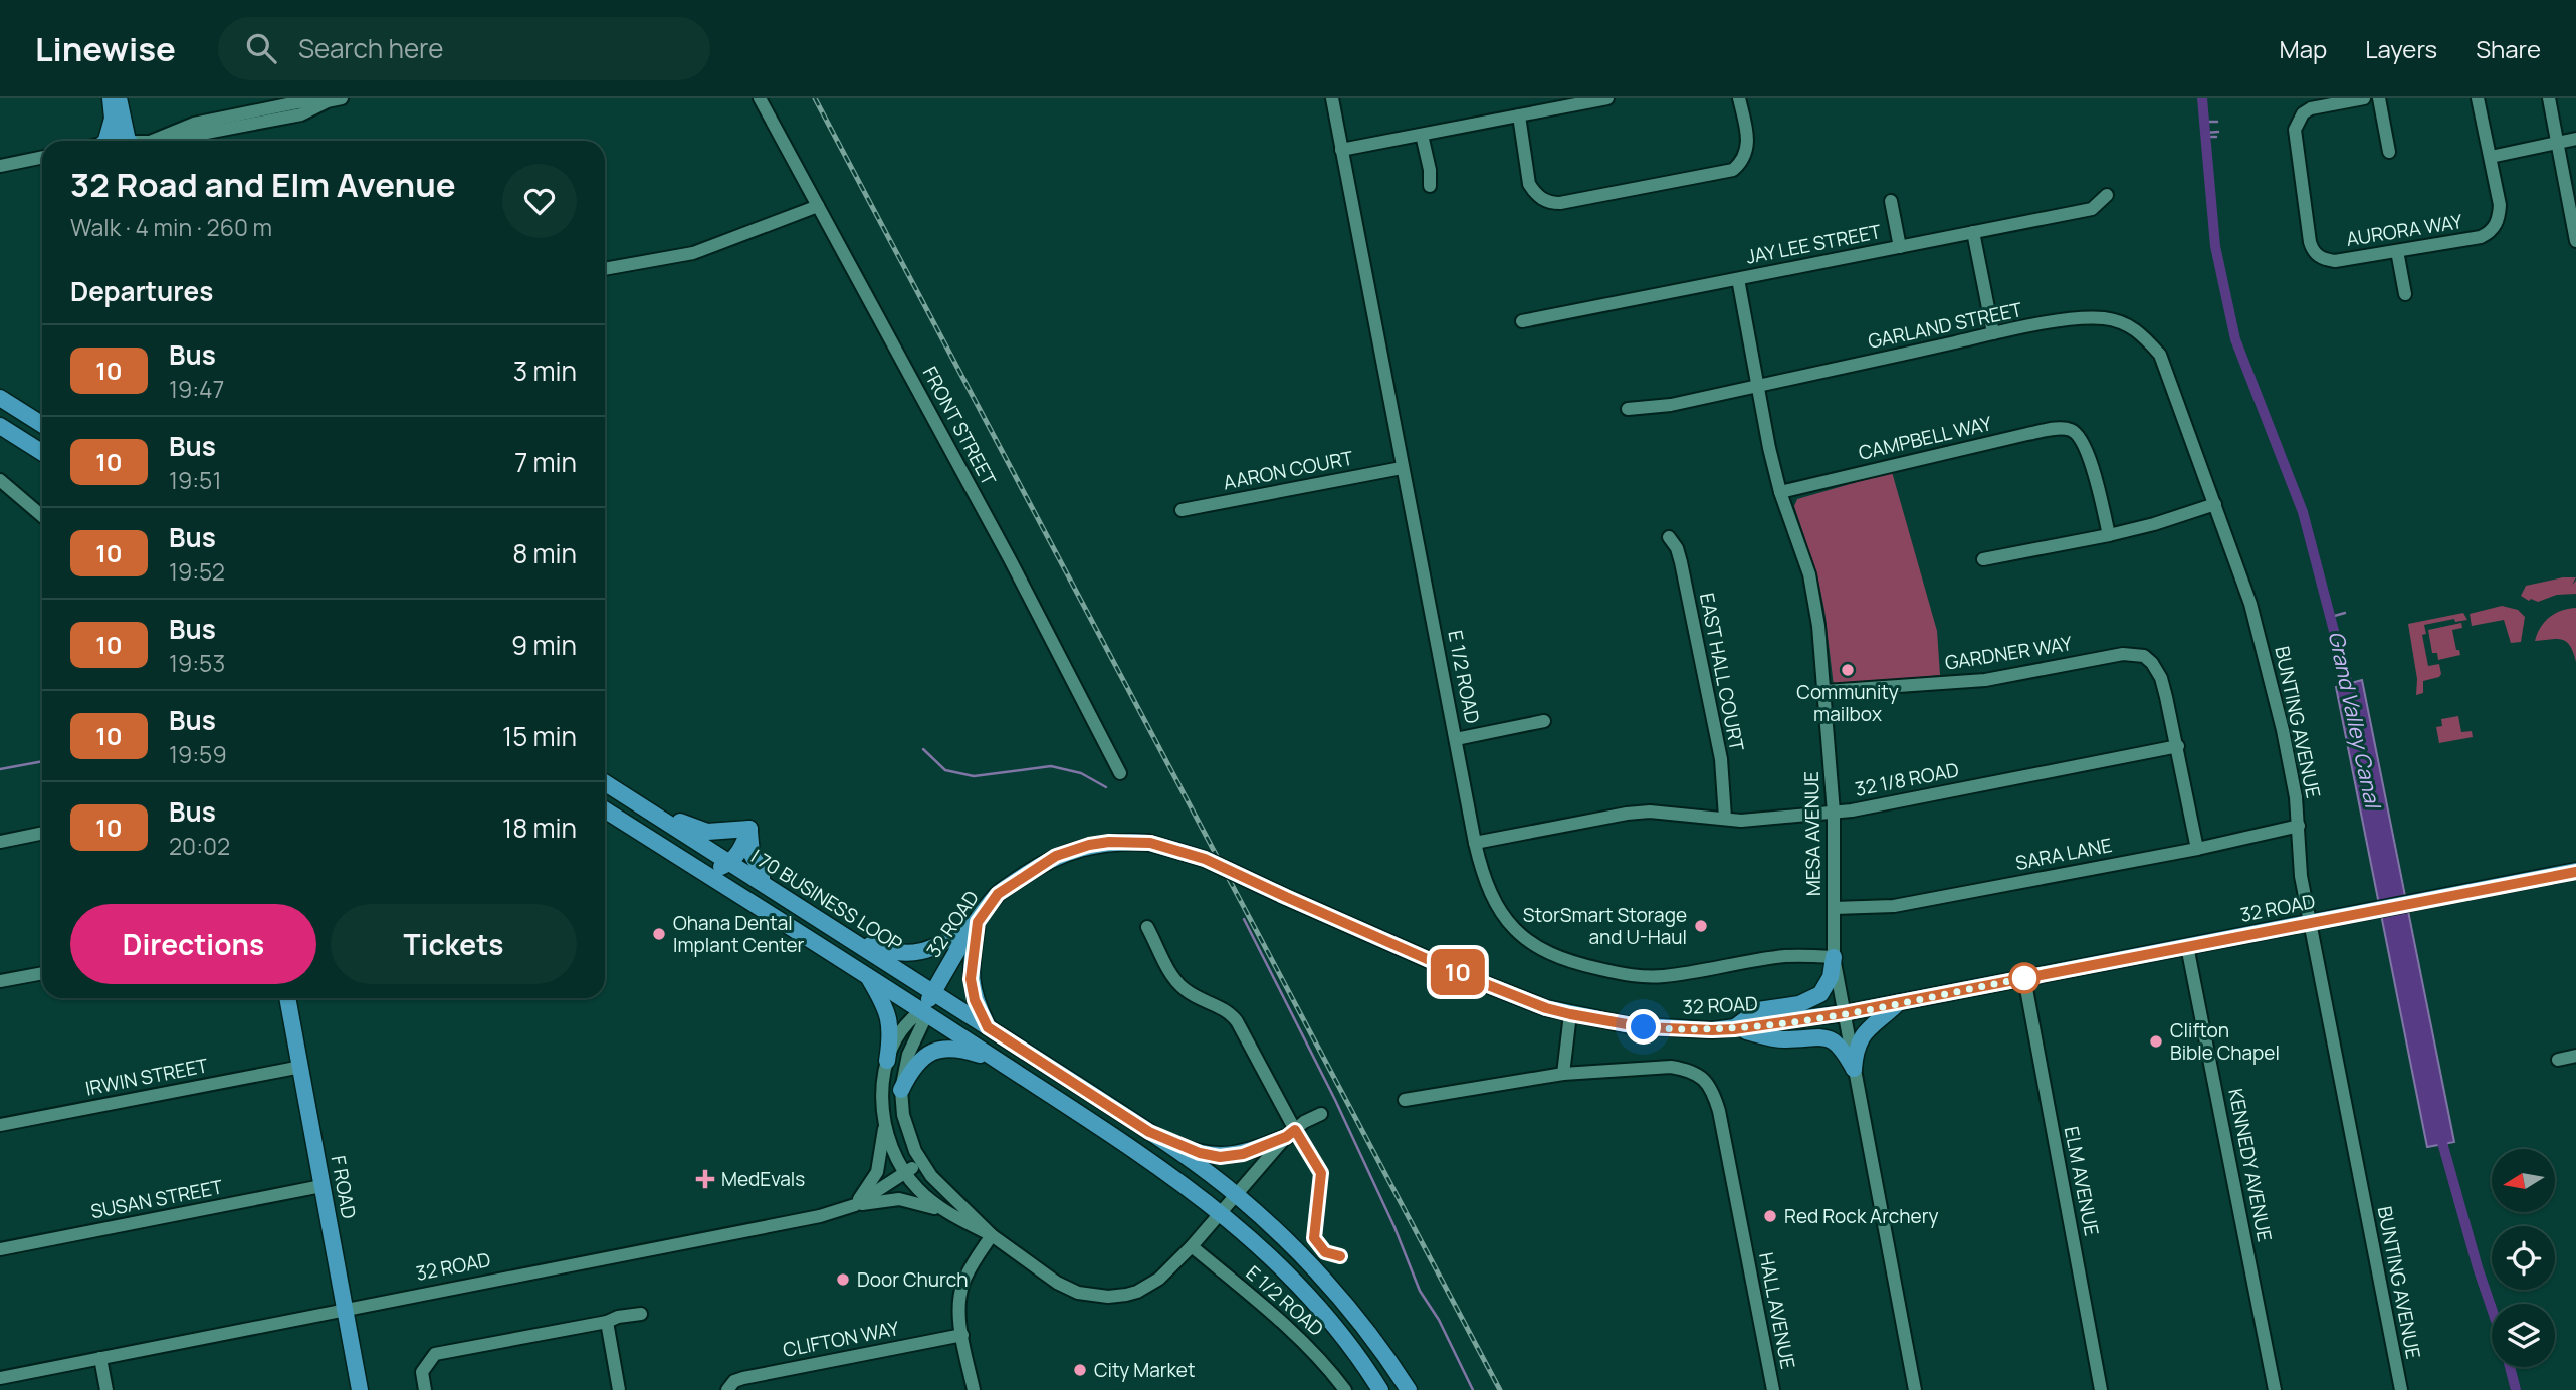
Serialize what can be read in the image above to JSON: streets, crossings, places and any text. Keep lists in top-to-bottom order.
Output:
{
  "streets": {
    "main road": ["I 70 BUSINESS LOOP", "32 ROAD", "F ROAD"],
    "street": [
      "AURORA WAY",
      "JAY LEE STREET",
      "GARLAND STREET",
      "FRONT STREET",
      "CAMPBELL WAY",
      "AARON COURT",
      "GARDNER WAY",
      "EAST HALL COURT",
      "E 1/2 ROAD",
      "BUNTING AVENUE",
      "32 1/8 ROAD",
      "MESA AVENUE",
      "SARA LANE",
      "IRWIN STREET",
      "KENNEDY AVENUE",
      "ELM AVENUE",
      "SUSAN STREET",
      "HALL AVENUE",
      "CLIFTON WAY"
    ]
  },
  "crossings": [
    ["JAY LEE STREET", "MESA AVENUE"],
    ["GARLAND STREET", "BUNTING AVENUE"],
    ["GARLAND STREET", "MESA AVENUE"],
    ["CAMPBELL WAY", "MESA AVENUE"],
    ["AARON COURT", "E 1/2 ROAD"],
    ["GARDNER WAY", "32 1/8 ROAD"],
    ["GARDNER WAY", "MESA AVENUE"],
    ["EAST HALL COURT", "32 1/8 ROAD"],
    ["E 1/2 ROAD", "32 1/8 ROAD"],
    ["E 1/2 ROAD", "MESA AVENUE"],
    ["E 1/2 ROAD", "32 ROAD"],
    ["BUNTING AVENUE", "SARA LANE"],
    ["BUNTING AVENUE", "32 ROAD"],
    ["32 1/8 ROAD", "MESA AVENUE"],
    ["MESA AVENUE", "SARA LANE"],
    ["MESA AVENUE", "32 ROAD"],
    ["I 70 BUSINESS LOOP", "32 ROAD"],
    ["32 ROAD", "KENNEDY AVENUE"],
    ["32 ROAD", "ELM AVENUE"],
    ["32 ROAD", "F ROAD"],
    ["IRWIN STREET", "F ROAD"],
    ["F ROAD", "SUSAN STREET"]
  ],
  "water": ["Grand Valley Canal"],
  "places": {
    "other": [
      "Community mailbox",
      "StorSmart Storage and U-Haul",
      "Ohana Dental Implant Center",
      "Clifton Bible Chapel",
      "Red Rock Archery",
      "Door Church",
      "City Market"
    ],
    "health": ["MedEvals"]
  },
  "lines": ["bus line 10"],
  "north": "left",
  "page": {
    "header": "Linewise",
    "search": "Search here",
    "nav": ["Map", "Layers", "Share"],
    "on_map": "10",
    "heading": [
      ["32 Road and Elm Avenue", "Walk · 4 min · 260 m"],
      "Departures"
    ],
    "list": [
      {
        "mark": "10",
        "name": "Bus",
        "note": "19:47",
        "value": "3 min"
      },
      {
        "mark": "10",
        "name": "Bus",
        "note": "19:51",
        "value": "7 min"
      },
      {
        "mark": "10",
        "name": "Bus",
        "note": "19:52",
        "value": "8 min"
      },
      {
        "mark": "10",
        "name": "Bus",
        "note": "19:53",
        "value": "9 min"
      },
      {
        "mark": "10",
        "name": "Bus",
        "note": "19:59",
        "value": "15 min"
      },
      {
        "mark": "10",
        "name": "Bus",
        "note": "20:02",
        "value": "18 min"
      }
    ],
    "buttons": ["Directions", "Tickets"]
  }
}
